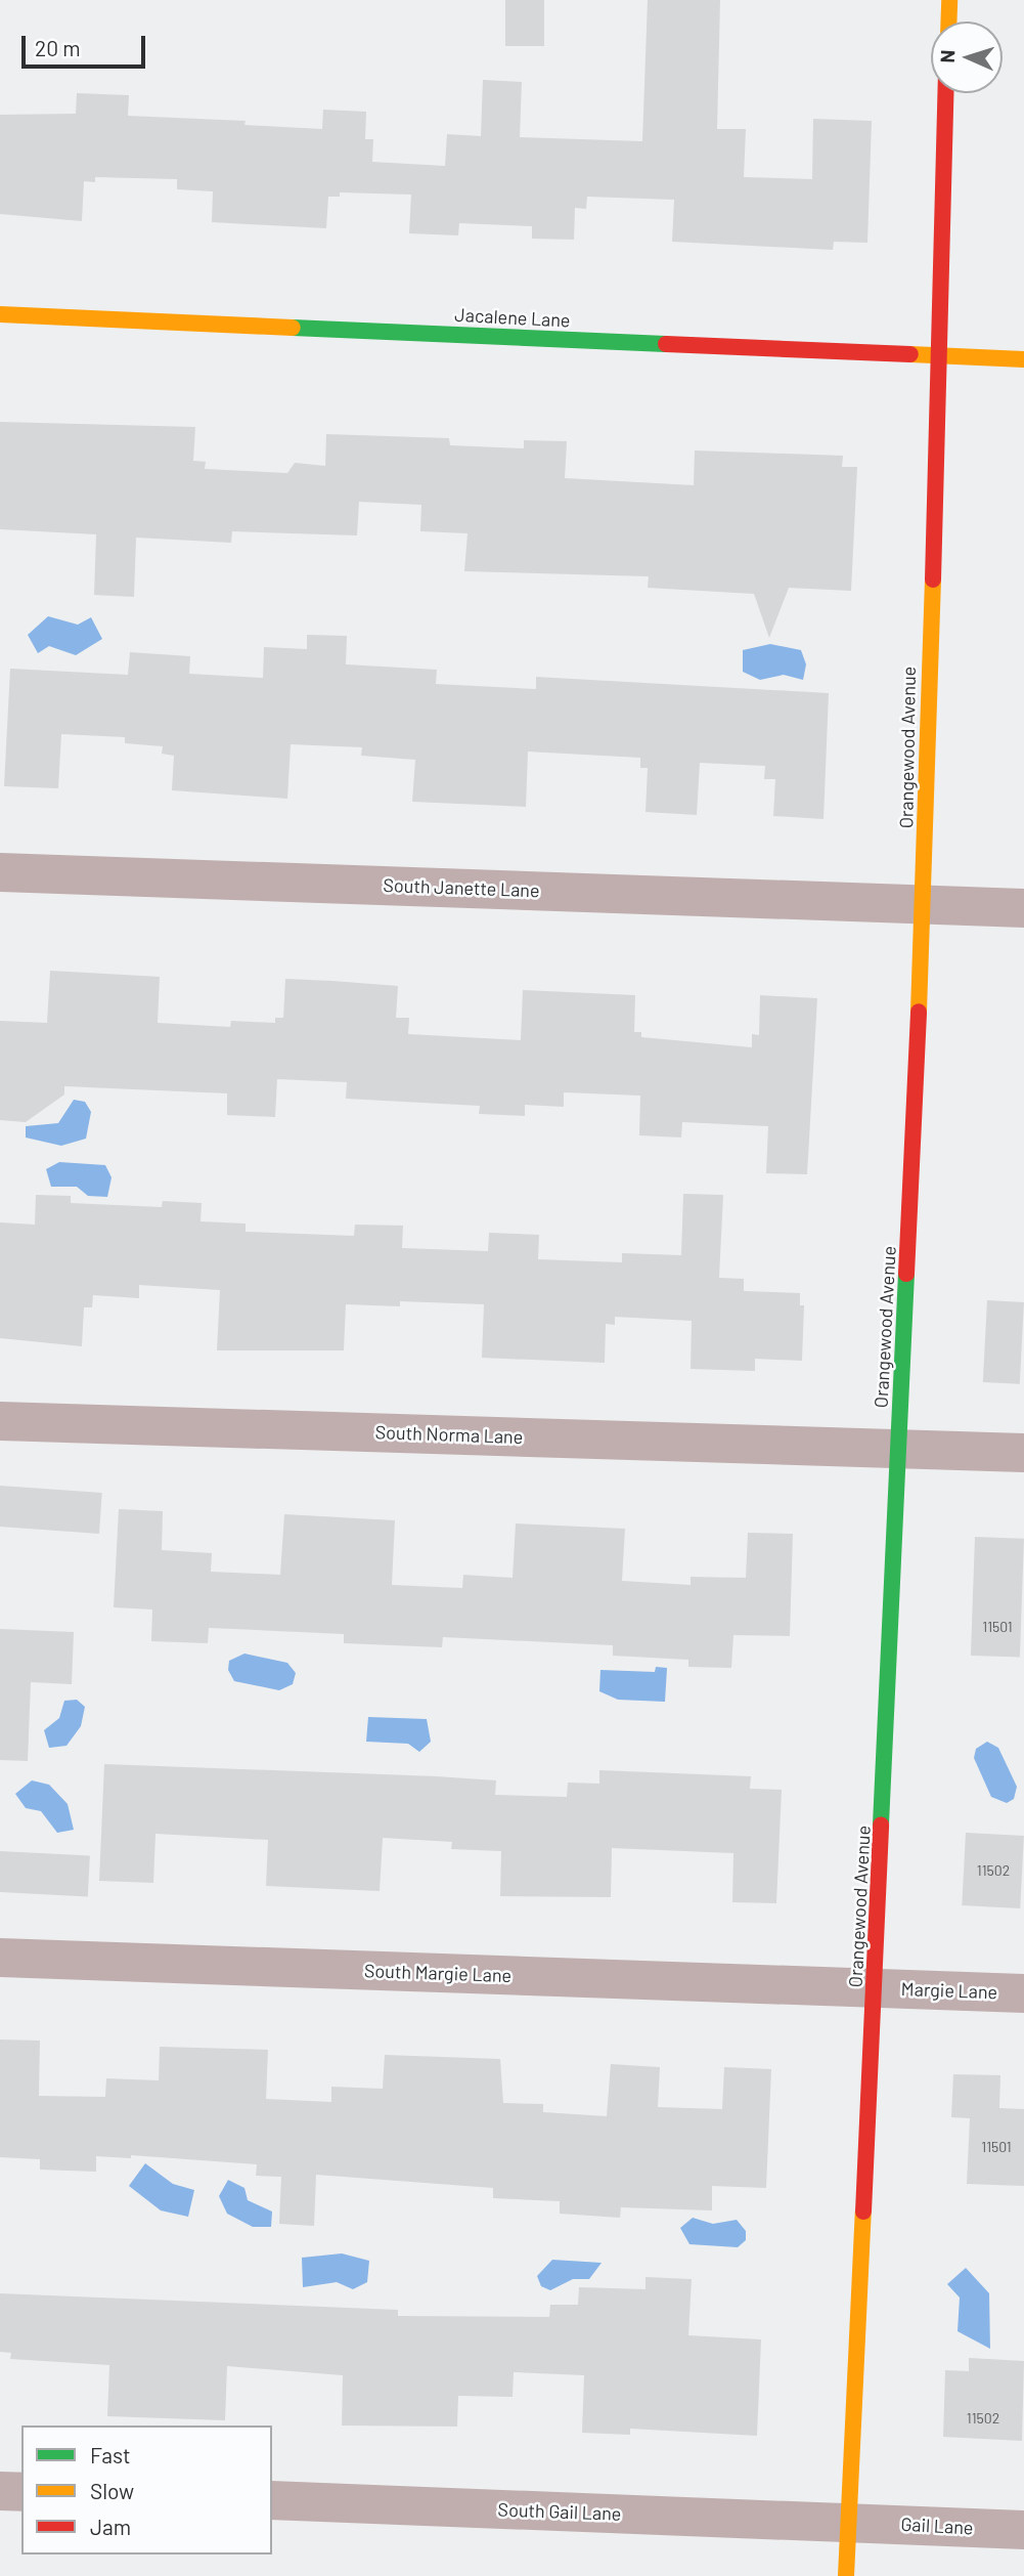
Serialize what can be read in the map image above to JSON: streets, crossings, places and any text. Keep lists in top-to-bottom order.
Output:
{
  "streets": {
    "main road": ["Jacalene Lane", "Orangewood Avenue"],
    "street": [
      "South Janette Lane",
      "South Norma Lane",
      "South Margie Lane",
      "Margie Lane",
      "South Gail Lane",
      "Gail Lane"
    ]
  },
  "crossings": [
    ["Jacalene Lane", "Orangewood Avenue"],
    ["Orangewood Avenue", "South Janette Lane"],
    ["Orangewood Avenue", "South Norma Lane"],
    ["Orangewood Avenue", "South Margie Lane"],
    ["Orangewood Avenue", "Margie Lane"],
    ["Orangewood Avenue", "South Gail Lane"],
    ["Orangewood Avenue", "Gail Lane"],
    ["South Margie Lane", "Margie Lane"],
    ["South Gail Lane", "Gail Lane"]
  ],
  "house_numbers": [
    "11501",
    "11502",
    "11501",
    "11502"
  ],
  "legend": ["Fast", "Slow", "Jam"],
  "scale_bar": "20 m",
  "north": "left"
}
